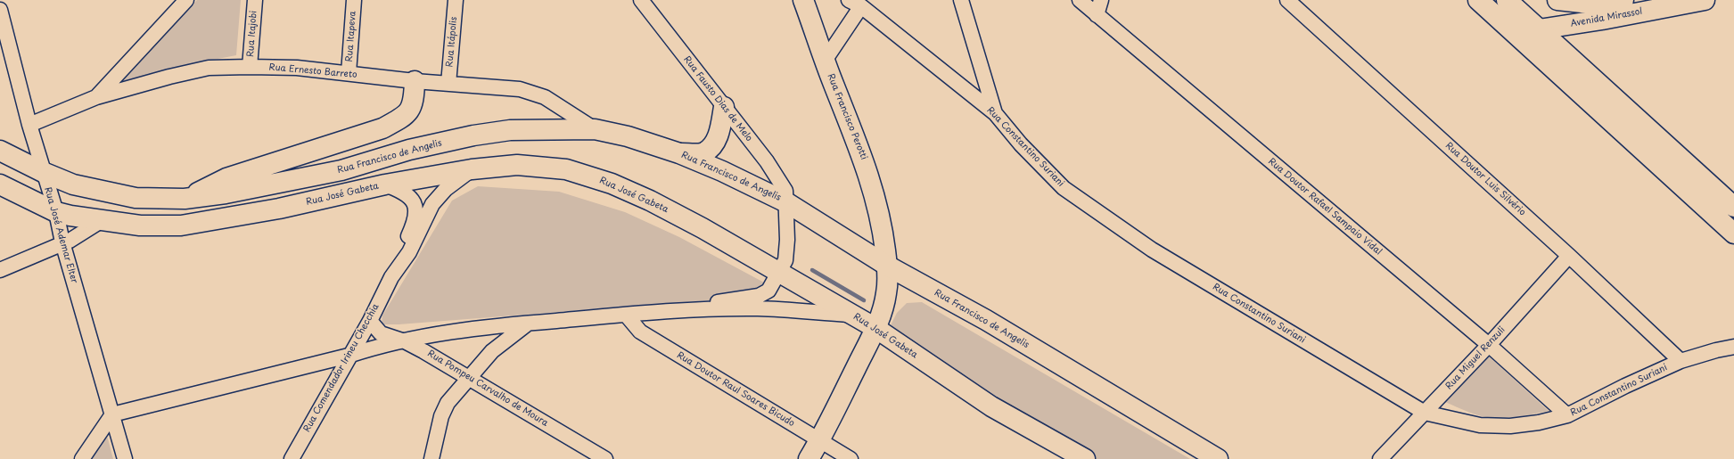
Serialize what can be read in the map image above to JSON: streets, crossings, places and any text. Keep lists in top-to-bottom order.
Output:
{
  "streets": {
    "main road": [
      "Avenida Mirassol",
      "Rua Francisco Perotti",
      "Rua Francisco de Angelis",
      "Rua José Gabeta"
    ],
    "street": [
      "Rua Itajobi",
      "Rua Itapeva",
      "Rua Itápolis",
      "Rua Ernesto Barreto",
      "Rua Fausto Dias de Melo",
      "Rua Constantino Suriani",
      "Rua Doutor Luis Silvério",
      "Rua Doutor Rafael Sampaio Vidal",
      "Rua José Ademar Elter",
      "Rua Miguel Renzuli",
      "Rua Comendador Irineu Checchia",
      "Rua Pompeu Carvalho de Moura",
      "Rua Doutor Raul Soares Bicudo"
    ]
  },
  "crossings": [
    ["Rua Itajobi", "Rua Ernesto Barreto"],
    ["Rua Itapeva", "Rua Ernesto Barreto"],
    ["Rua Itápolis", "Rua Ernesto Barreto"],
    ["Rua Ernesto Barreto", "Rua Francisco de Angelis"],
    ["Rua Ernesto Barreto", "Rua José Ademar Elter"],
    ["Rua Fausto Dias de Melo", "Rua Francisco de Angelis"],
    ["Rua Fausto Dias de Melo", "Rua José Gabeta"],
    ["Rua Francisco Perotti", "Rua Francisco de Angelis"],
    ["Rua Francisco Perotti", "Rua José Gabeta"],
    ["Rua Francisco Perotti", "Rua Doutor Raul Soares Bicudo"],
    ["Rua Constantino Suriani", "Rua Doutor Luis Silvério"],
    ["Rua Constantino Suriani", "Rua Doutor Rafael Sampaio Vidal"],
    ["Rua Constantino Suriani", "Rua Miguel Renzuli"],
    ["Rua Francisco de Angelis", "Rua José Ademar Elter"],
    ["Rua Doutor Luis Silvério", "Rua Miguel Renzuli"],
    ["Rua José Gabeta", "Rua José Ademar Elter"],
    ["Rua José Gabeta", "Rua Comendador Irineu Checchia"],
    ["Rua Doutor Rafael Sampaio Vidal", "Rua Miguel Renzuli"],
    ["Rua Comendador Irineu Checchia", "Rua Pompeu Carvalho de Moura"]
  ]
}
